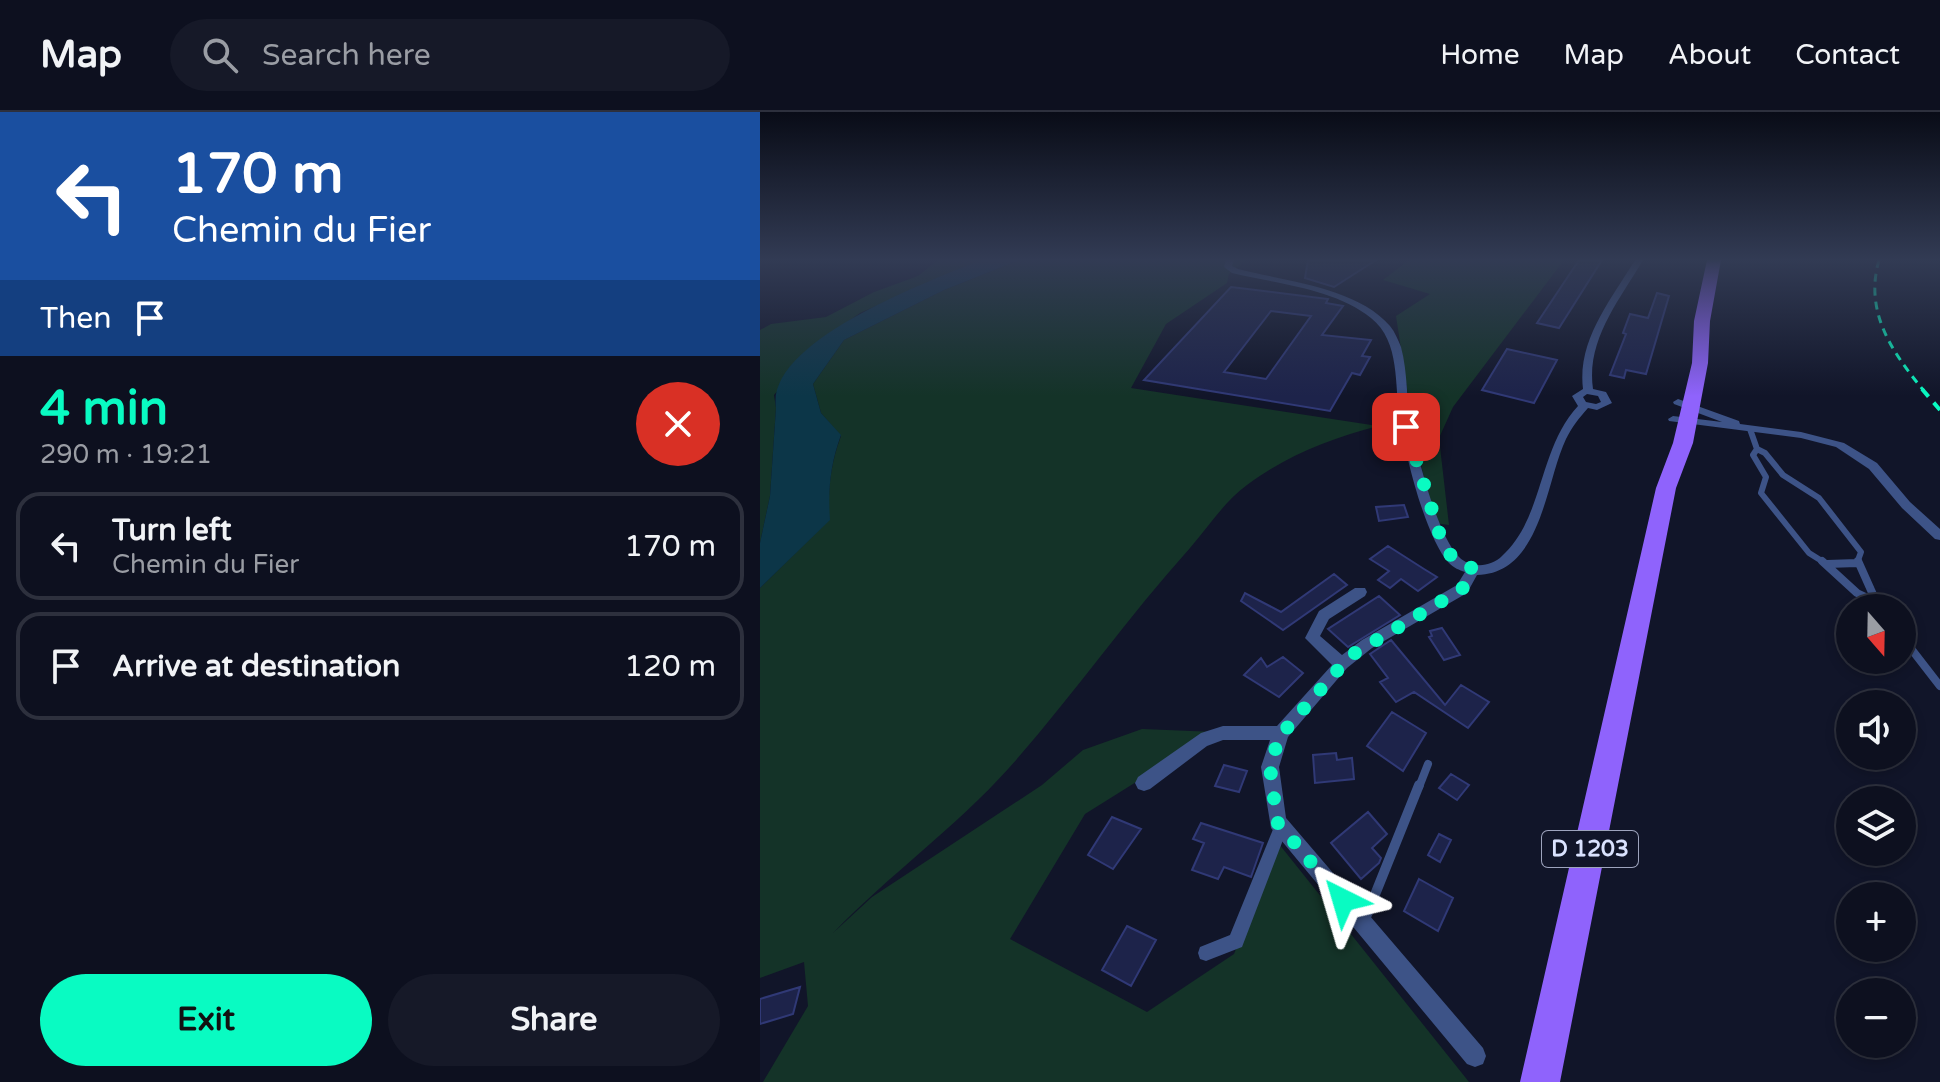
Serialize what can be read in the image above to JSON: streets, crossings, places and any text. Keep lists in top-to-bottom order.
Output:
{
  "streets": {
    "main road": ["D 1203"]
  },
  "north": "bottom",
  "page": {
    "header": "Map",
    "search": "Search here",
    "nav": [
      "Home",
      "Map",
      "About",
      "Contact"
    ],
    "turn": ["170 m", "Chemin du Fier"],
    "then": "Then",
    "heading": ["4 min", "290 m · 19:21"],
    "list": [
      {
        "name": "Turn left",
        "note": "Chemin du Fier",
        "value": "170 m"
      },
      {
        "name": "Arrive at destination",
        "value": "120 m"
      }
    ],
    "map_buttons": ["+", "−"],
    "buttons": ["Exit", "Share"]
  }
}
